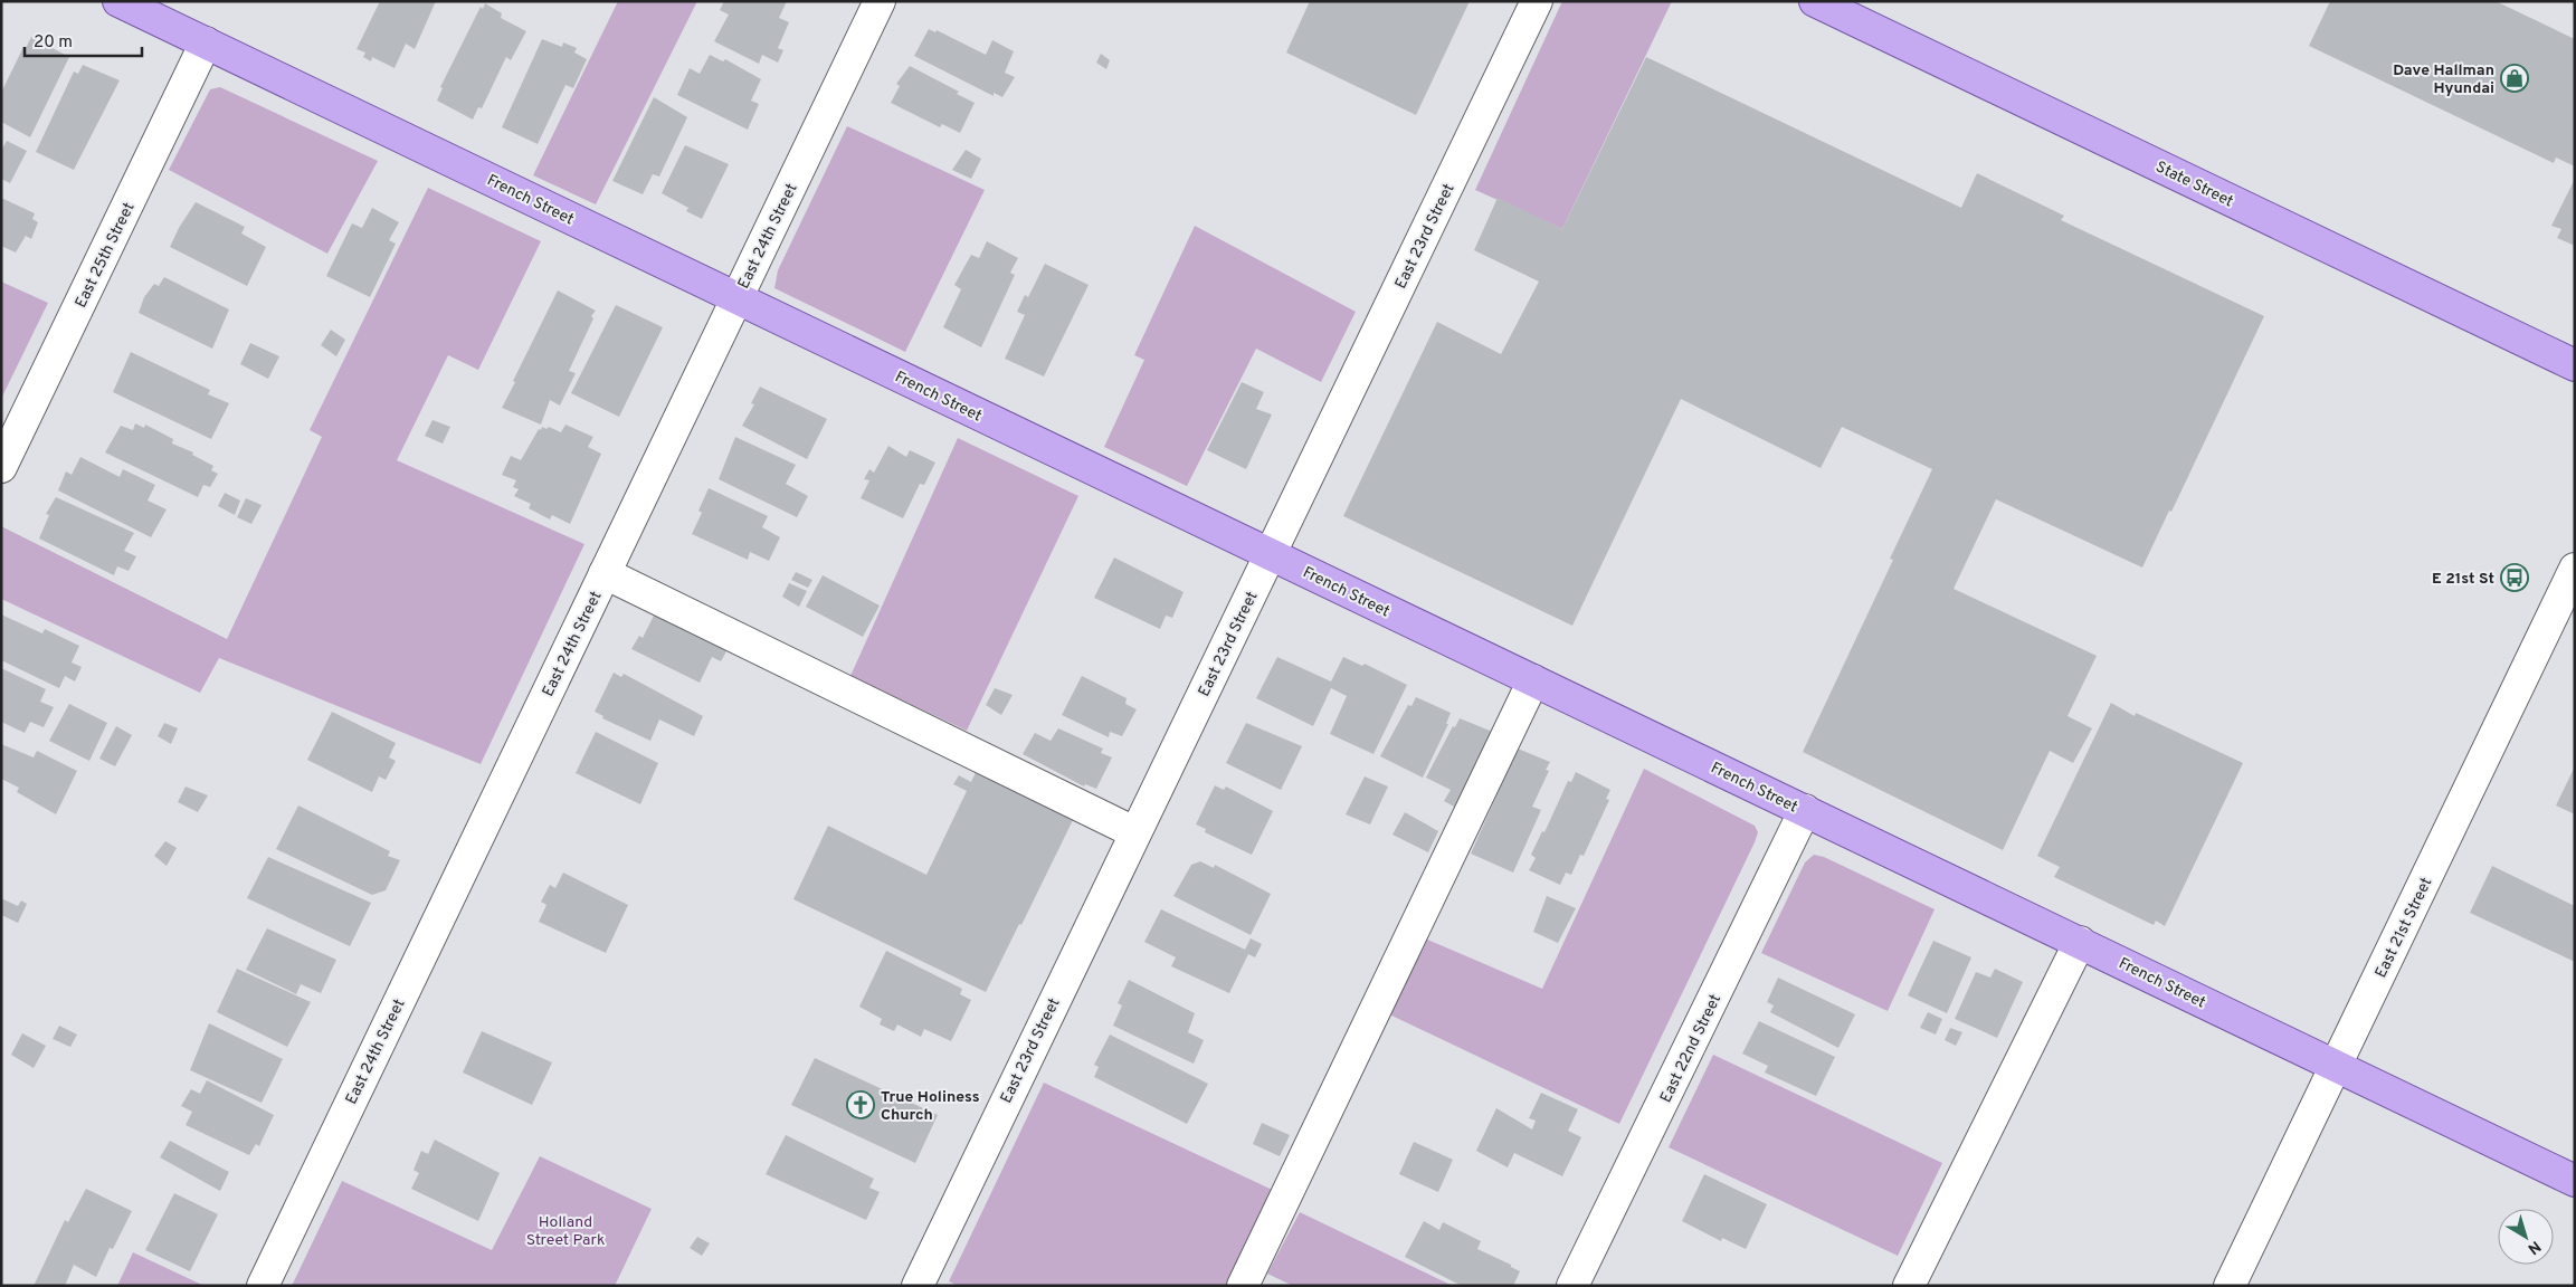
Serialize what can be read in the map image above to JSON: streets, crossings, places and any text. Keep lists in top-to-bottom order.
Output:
{
  "streets": {
    "main road": ["State Street", "French Street"],
    "street": [
      "East 24th Street",
      "East 23rd Street",
      "East 25th Street",
      "East 21st Street",
      "East 22nd Street"
    ]
  },
  "crossings": [
    ["French Street", "East 24th Street"],
    ["French Street", "East 23rd Street"],
    ["French Street", "East 25th Street"],
    ["French Street", "East 21st Street"],
    ["French Street", "East 22nd Street"]
  ],
  "parks": ["Holland Street Park"],
  "places": {
    "shop": ["Dave Hallman Hyundai"],
    "bus stop": ["E 21st St"],
    "church": ["True Holiness Church"]
  },
  "scale_bar": "20 m",
  "north": "bottom right"
}
